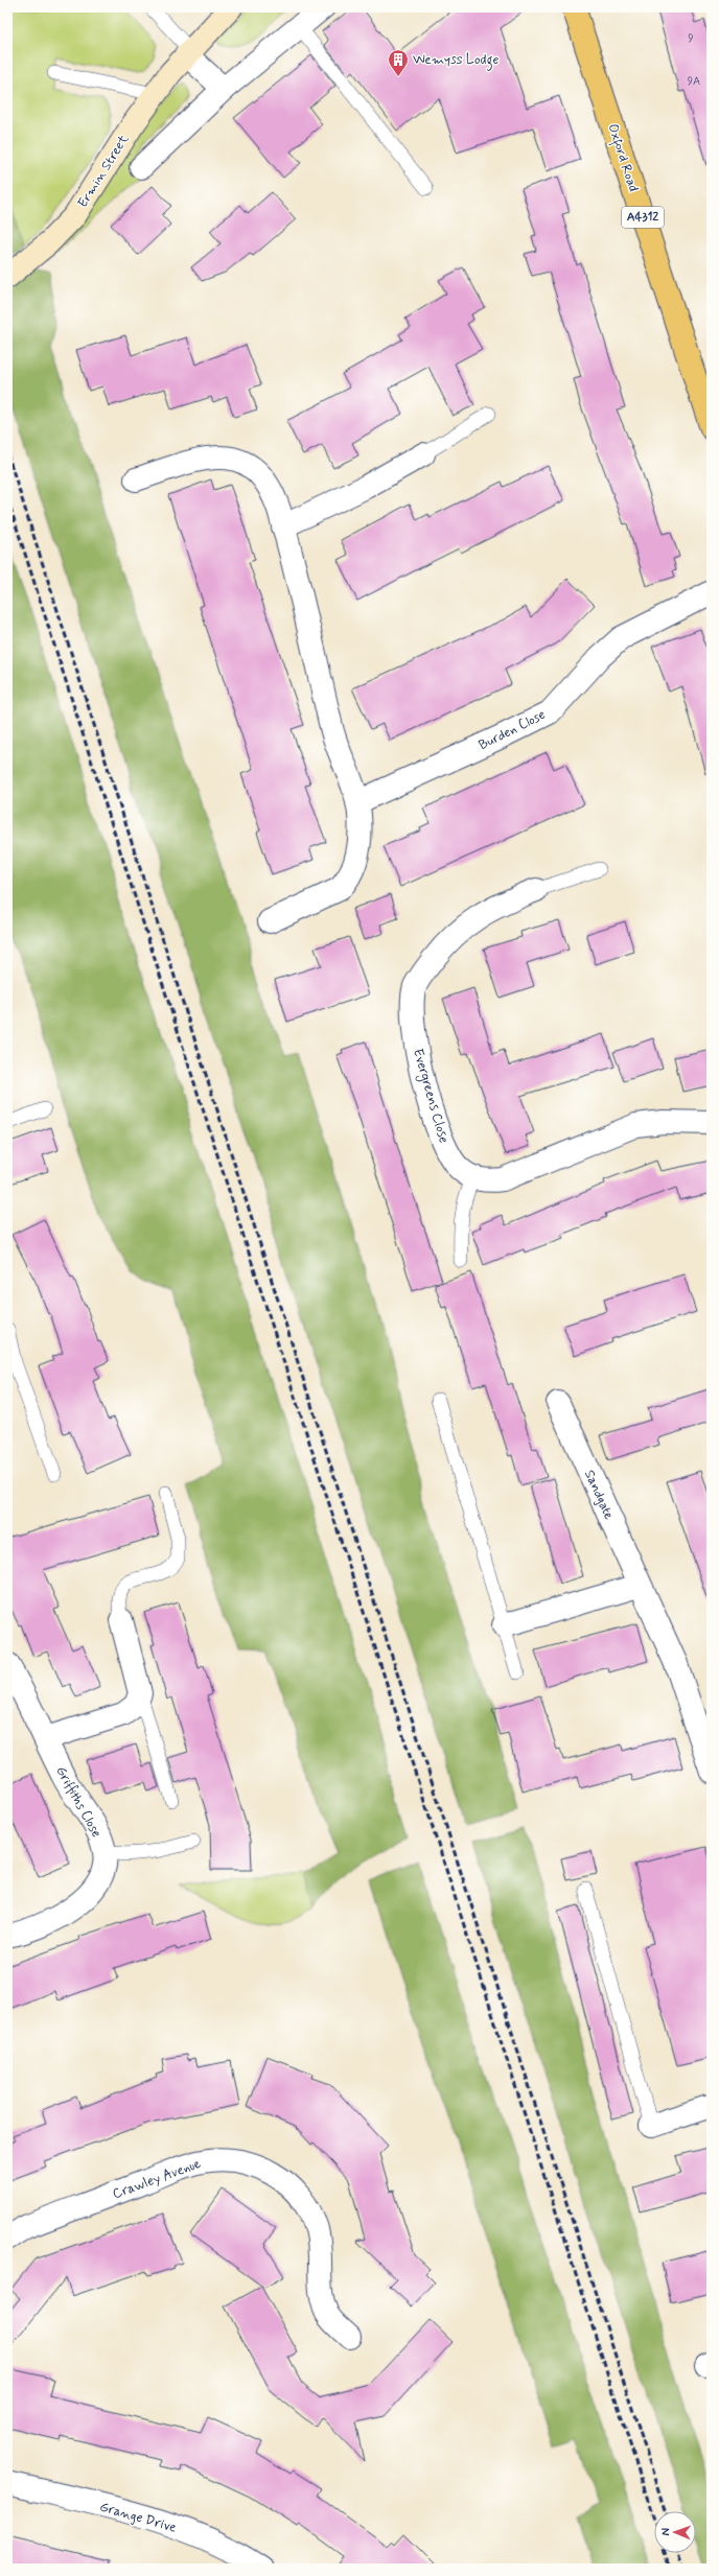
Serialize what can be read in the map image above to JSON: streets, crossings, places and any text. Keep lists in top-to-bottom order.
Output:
{
  "streets": {
    "main road": ["Oxford Road", "A4312"],
    "street": [
      "Ermin Street",
      "Burden Close",
      "Evergreens Close",
      "Sandgate",
      "Griffiths Close",
      "Crawley Avenue",
      "Grange Drive"
    ]
  },
  "places": {
    "building": ["Wemyss Lodge"]
  },
  "house_numbers": ["9", "9A"],
  "north": "left"
}
